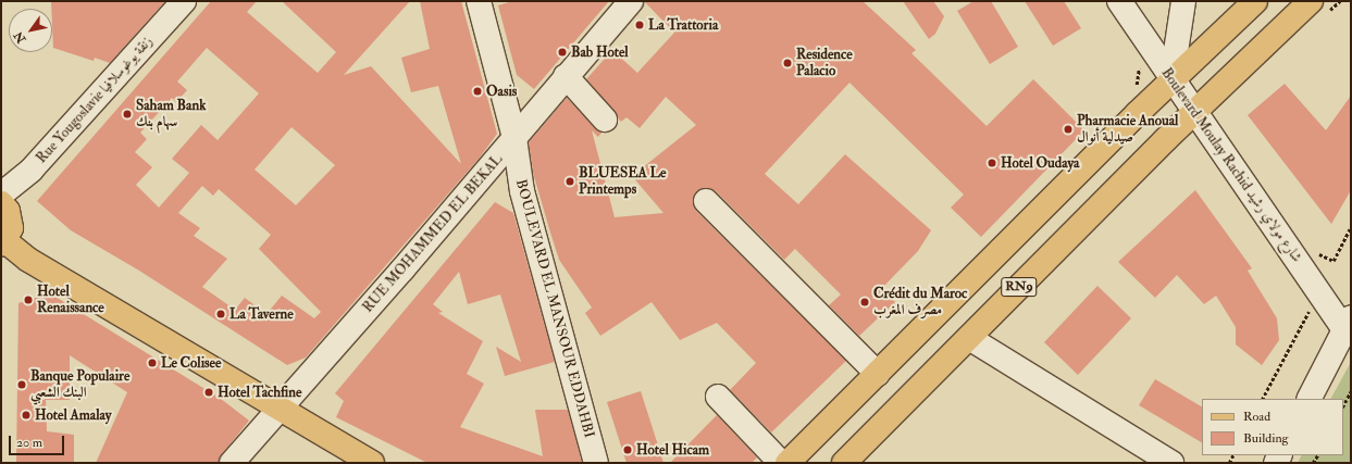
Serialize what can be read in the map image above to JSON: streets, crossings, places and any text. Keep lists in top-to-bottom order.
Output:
{
  "streets": {
    "main road": ["RN9"],
    "street": [
      "Rue Yougoslavie زنقة يوغوسلافيا",
      "Boulevard Moulay Rachid شارع مولاي رشيد",
      "RUE MOHAMMED EL BEKAL",
      "BOULEVARD EL MANSOUR EDDAHBI"
    ]
  },
  "crossings": [
    ["Boulevard Moulay Rachid شارع مولاي رشيد", "RN9"],
    ["RUE MOHAMMED EL BEKAL", "BOULEVARD EL MANSOUR EDDAHBI"]
  ],
  "places": [
    "La Trattoria",
    "Bab Hotel",
    "Residence Palacio",
    "Oasis",
    "Saham Bank سهام بنك",
    "Pharmacie Anoual صيدلية أنوال",
    "Hotel Oudaya",
    "BLUESEA Le Printemps",
    "Hotel Renaissance",
    "Crédit du Maroc مصرف المغرب",
    "La Taverne",
    "Le Colisee",
    "Banque Populaire البنك الشعبي",
    "Hotel Tachfine",
    "Hotel Amalay",
    "Hotel Hicam"
  ],
  "legend": ["Road", "Building"],
  "scale_bar": "20 m",
  "north": "bottom left"
}
